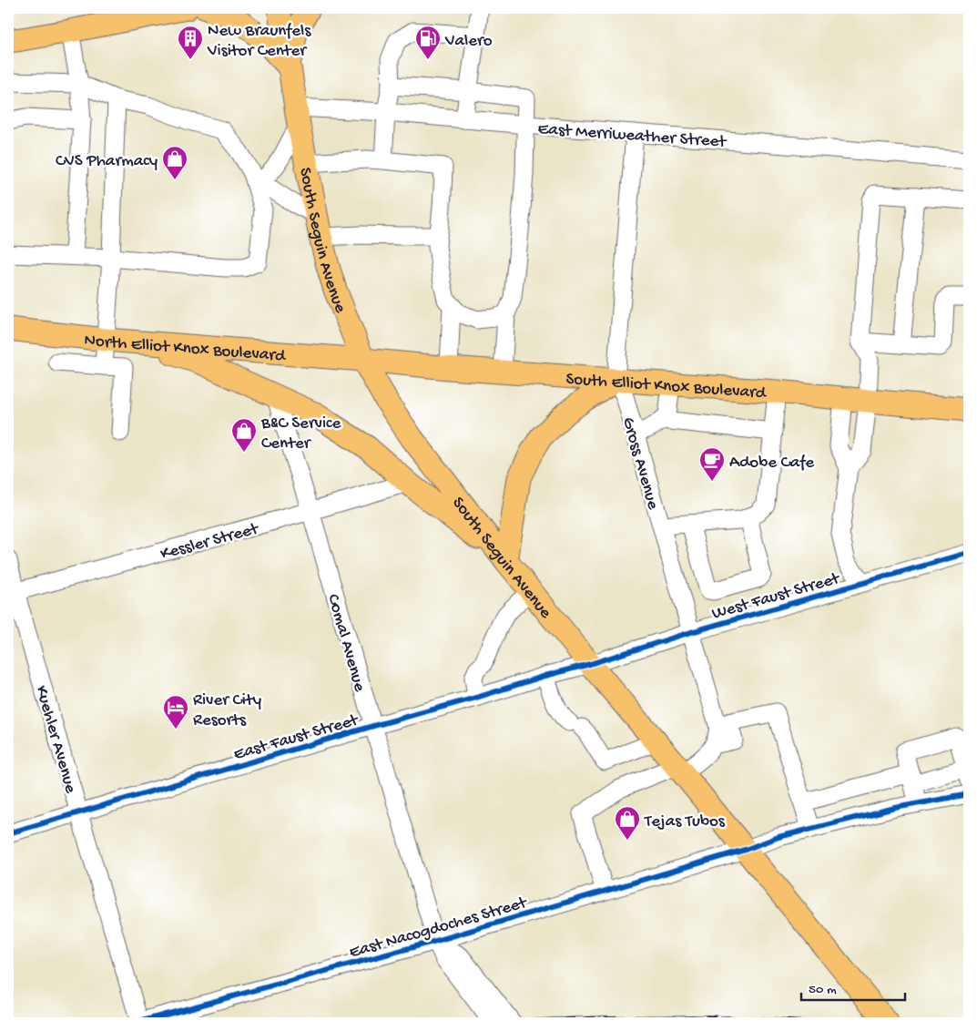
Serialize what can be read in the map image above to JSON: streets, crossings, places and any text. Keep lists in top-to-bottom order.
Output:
{
  "streets": {
    "main road": ["South Seguin Avenue", "North Elliot Knox Boulevard", "South Elliot Knox Boulevard"],
    "street": [
      "East Merriweather Street",
      "Gross Avenue",
      "Kessler Street",
      "West Faust Street",
      "Comal Avenue",
      "East Faust Street",
      "Kuehler Avenue",
      "East Nacogdoches Street"
    ]
  },
  "crossings": [
    ["East Merriweather Street", "South Seguin Avenue"],
    ["South Seguin Avenue", "North Elliot Knox Boulevard"],
    ["South Seguin Avenue", "South Elliot Knox Boulevard"],
    ["South Seguin Avenue", "West Faust Street"],
    ["South Seguin Avenue", "East Faust Street"],
    ["South Seguin Avenue", "East Nacogdoches Street"],
    ["North Elliot Knox Boulevard", "South Elliot Knox Boulevard"],
    ["South Elliot Knox Boulevard", "Gross Avenue"],
    ["Gross Avenue", "West Faust Street"],
    ["Kessler Street", "Comal Avenue"],
    ["Kessler Street", "Kuehler Avenue"],
    ["West Faust Street", "East Faust Street"],
    ["Comal Avenue", "East Faust Street"],
    ["Comal Avenue", "East Nacogdoches Street"],
    ["East Faust Street", "Kuehler Avenue"],
    ["Kuehler Avenue", "East Nacogdoches Street"]
  ],
  "places": {
    "building": ["New Braunfels Visitor Center"],
    "fuel station": ["Valero"],
    "shop": ["CVS Pharmacy", "B&C Service Center", "Tejas Tubos"],
    "cafe": ["Adobe Cafe"],
    "hotel": ["River City Resorts"]
  },
  "scale_bar": "50 m"
}
